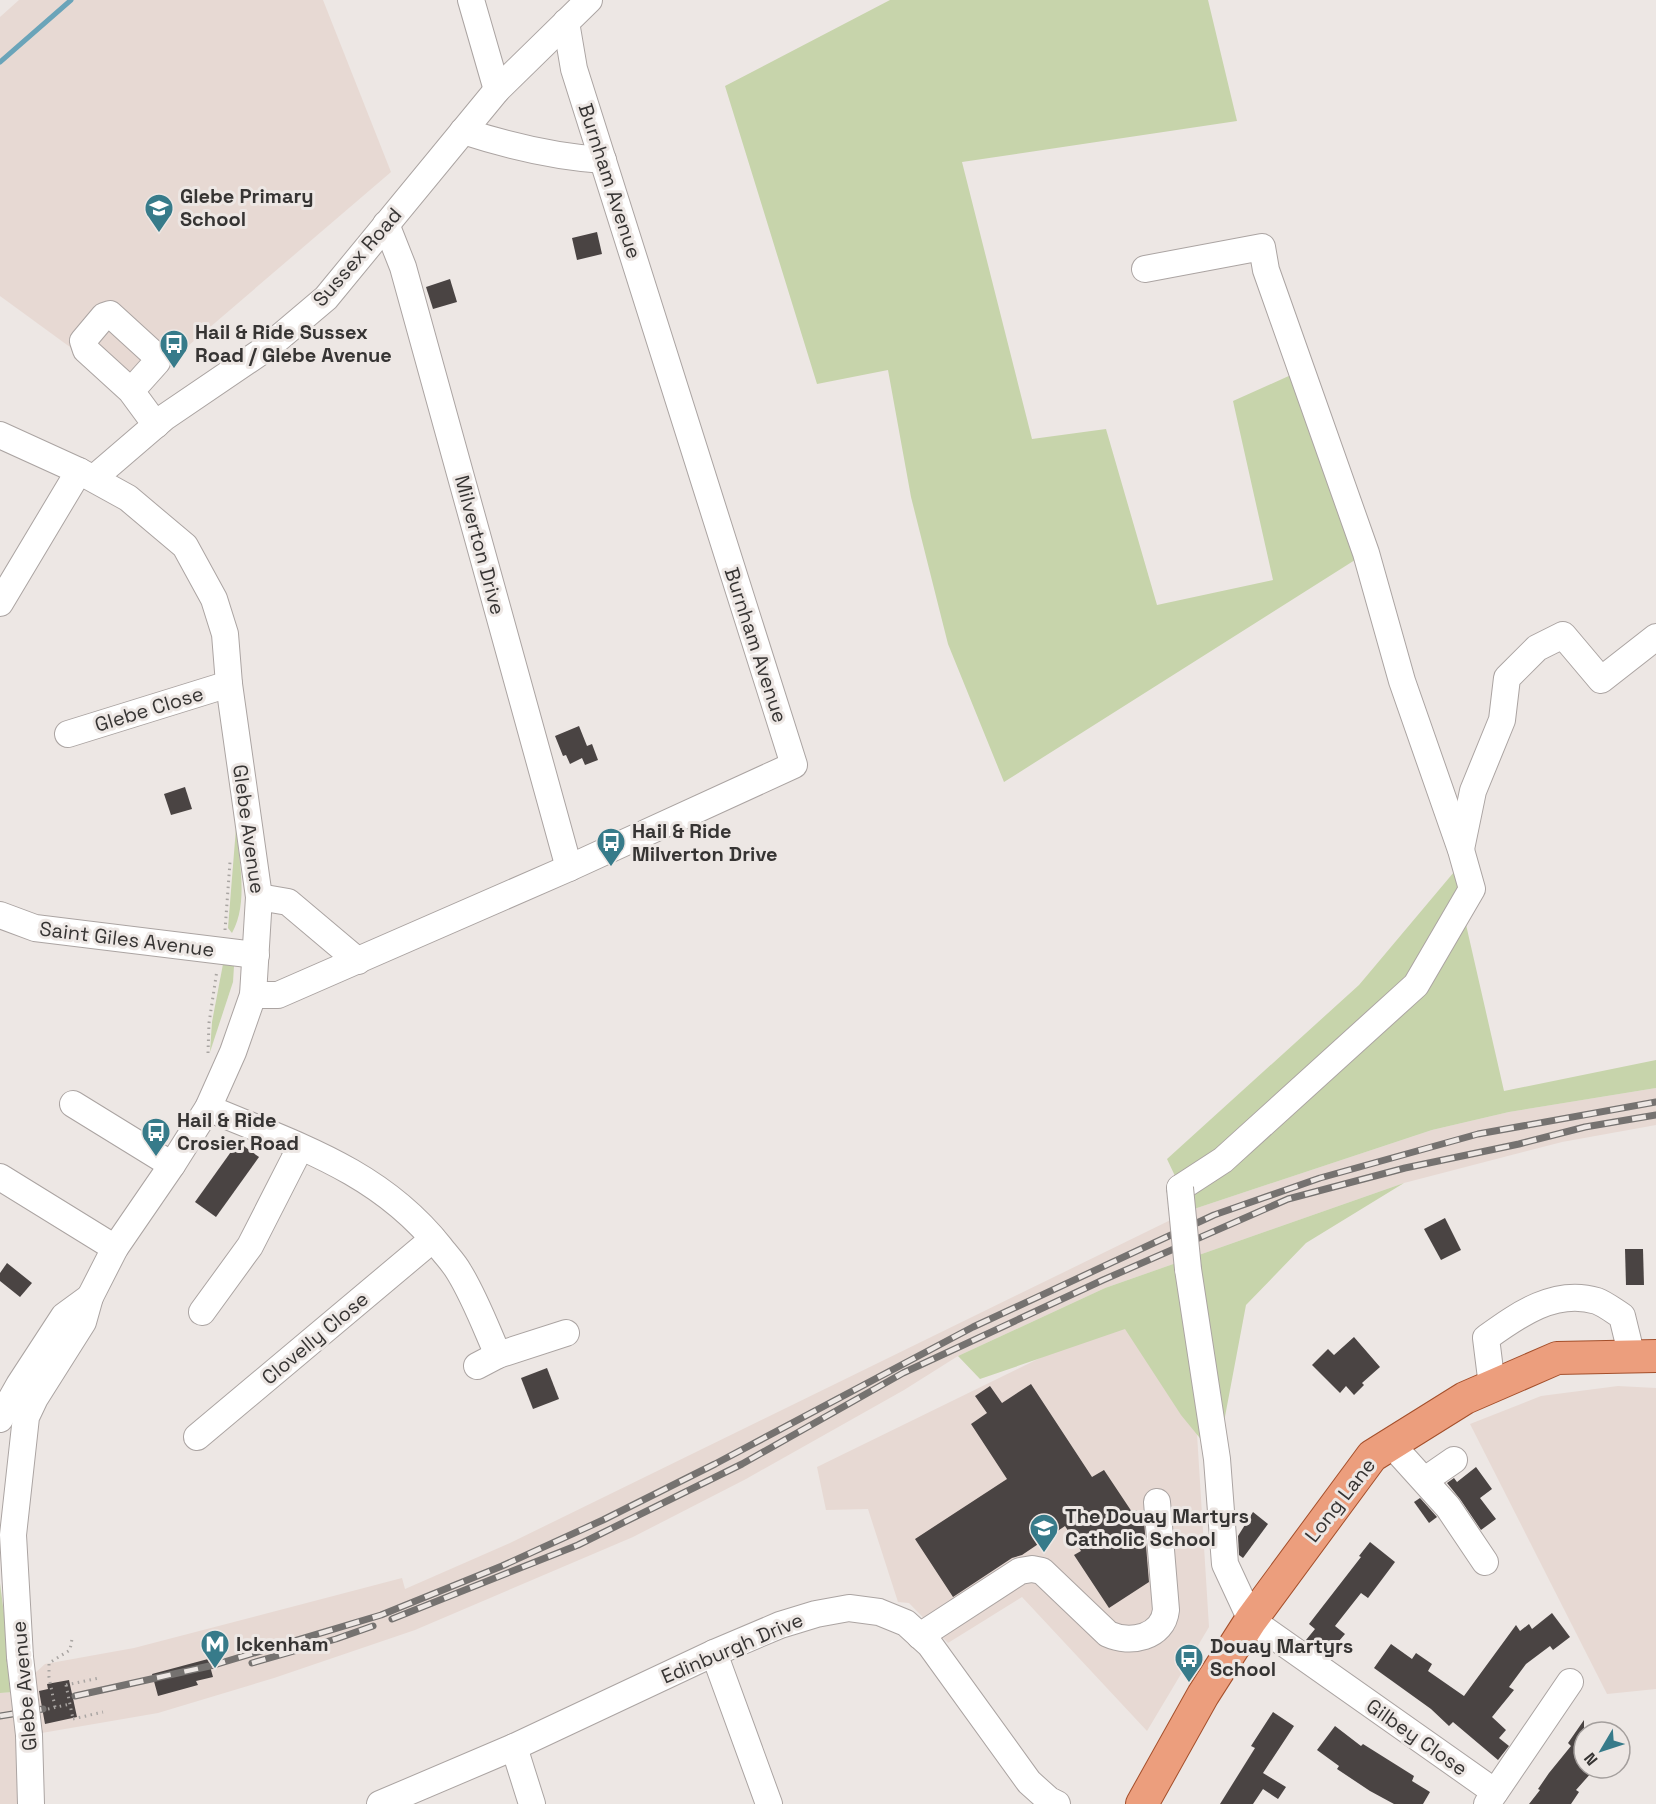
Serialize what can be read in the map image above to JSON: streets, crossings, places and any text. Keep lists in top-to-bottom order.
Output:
{
  "streets": {
    "main road": ["Long Lane"],
    "street": [
      "Burnham Avenue",
      "Sussex Road",
      "Milverton Drive",
      "Glebe Close",
      "Glebe Avenue",
      "Saint Giles Avenue",
      "Clovelly Close",
      "Edinburgh Drive",
      "Gilbey Close"
    ]
  },
  "crossings": [
    ["Burnham Avenue", "Sussex Road"],
    ["Burnham Avenue", "Milverton Drive"],
    ["Burnham Avenue", "Glebe Avenue"],
    ["Sussex Road", "Milverton Drive"],
    ["Sussex Road", "Glebe Avenue"],
    ["Glebe Close", "Glebe Avenue"],
    ["Glebe Avenue", "Saint Giles Avenue"],
    ["Long Lane", "Gilbey Close"]
  ],
  "places": {
    "school or university": ["Glebe Primary School", "The Douay Martyrs Catholic School"],
    "bus stop": [
      "Hail & Ride Sussex Road / Glebe Avenue",
      "Hail & Ride Milverton Drive",
      "Hail & Ride Crosier Road",
      "Douay Martyrs School"
    ],
    "metro station": ["Ickenham"]
  },
  "north": "bottom left"
}
